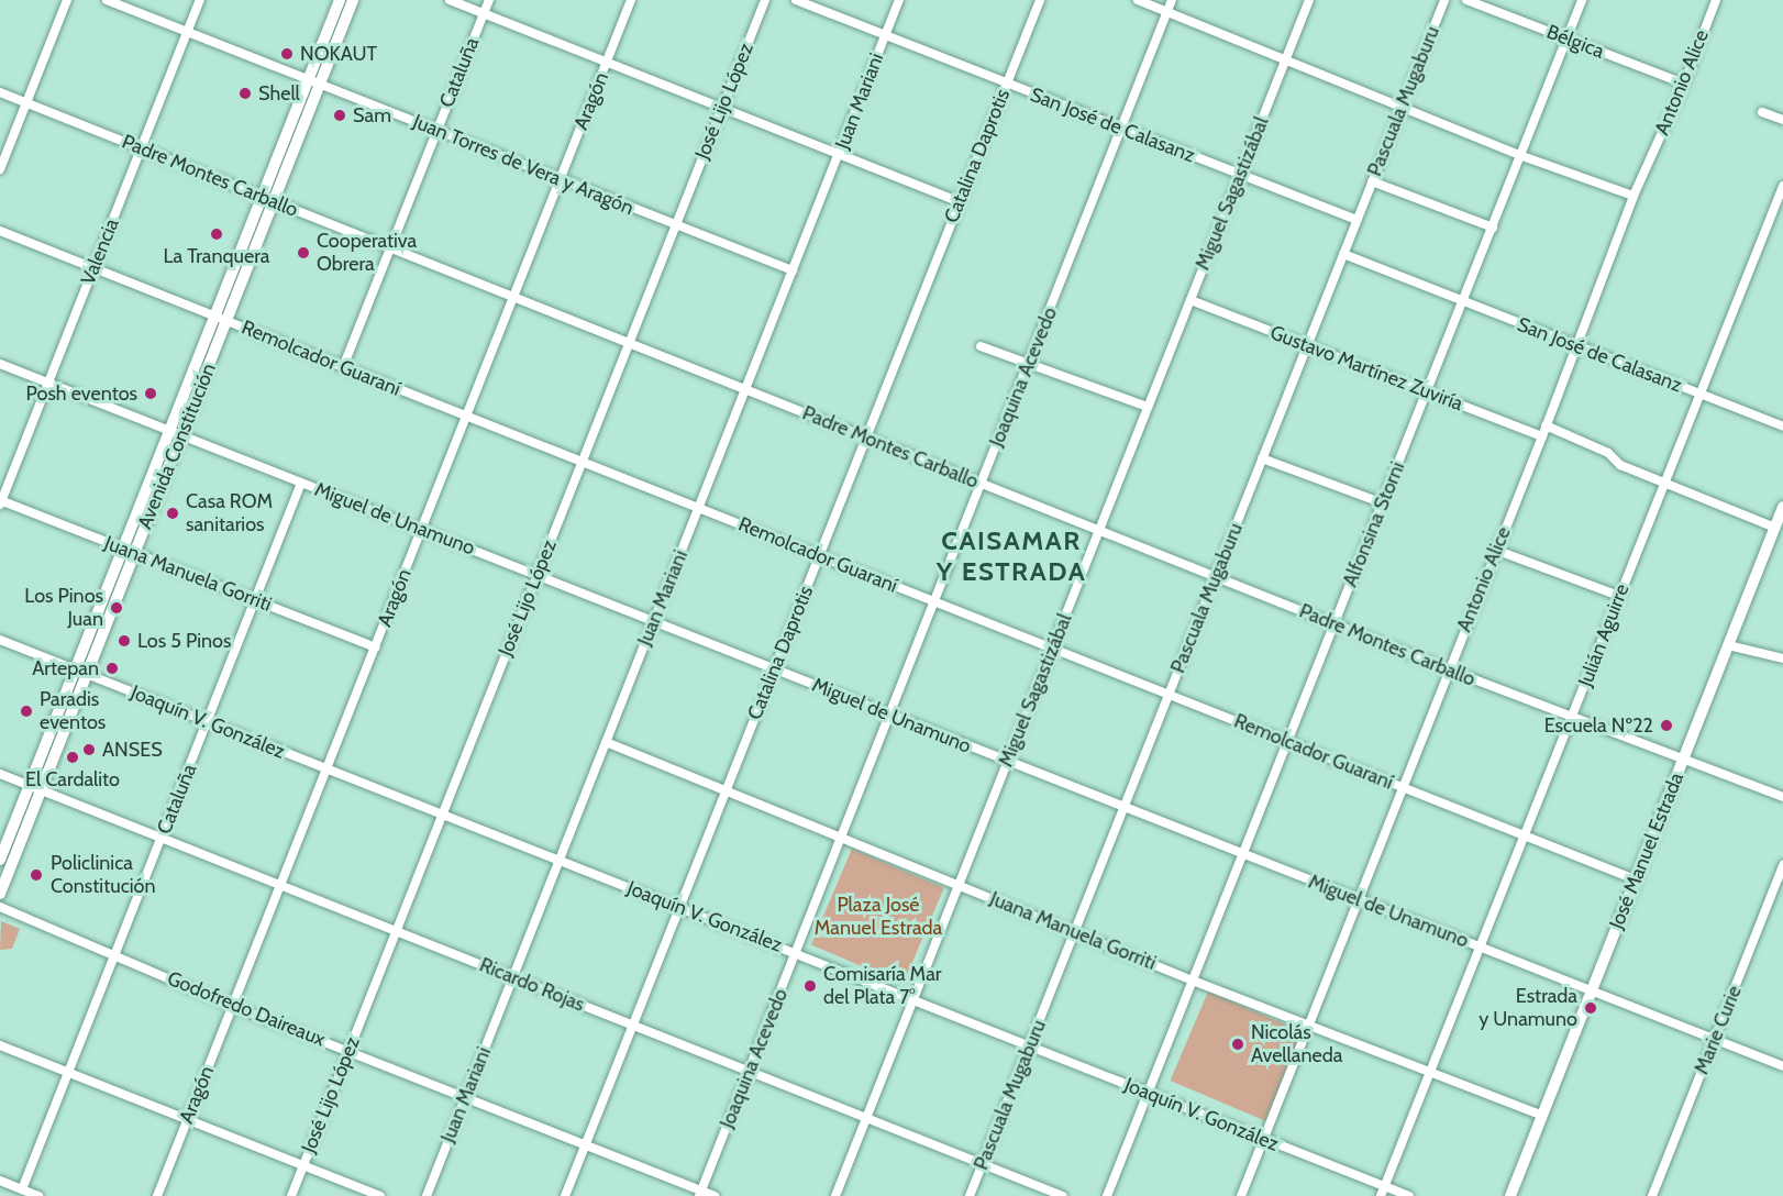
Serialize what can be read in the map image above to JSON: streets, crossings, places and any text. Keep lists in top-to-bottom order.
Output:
{
  "streets": {
    "main road": ["Avenida Constitución", "José Manuel Estrada"],
    "street": [
      "Bélgica",
      "Cataluña",
      "Antonio Alice",
      "Aragón",
      "José Lijo López",
      "Juan Mariani",
      "Pascuala Mugaburu",
      "San José de Calasanz",
      "Catalina Daprotis",
      "Juan Torres de Vera y Aragón",
      "Padre Montes Carballo",
      "Miguel Sagastizábal",
      "Valencia",
      "Remolcador Guaraní",
      "Gustavo Martínez Zuviría",
      "Joaquina Acevedo",
      "Miguel de Unamuno",
      "Alfonsina Storni",
      "Juana Manuela Gorriti",
      "Julián Aguirre",
      "Joaquín V. González",
      "Ricardo Rojas",
      "Godofredo Daireaux",
      "Marie Curie"
    ]
  },
  "crossings": [
    ["Bélgica", "Antonio Alice"],
    ["Bélgica", "Alfonsina Storni"],
    ["Cataluña", "Juan Torres de Vera y Aragón"],
    ["Cataluña", "Padre Montes Carballo"],
    ["Cataluña", "Remolcador Guaraní"],
    ["Cataluña", "Miguel de Unamuno"],
    ["Cataluña", "Juana Manuela Gorriti"],
    ["Cataluña", "Joaquín V. González"],
    ["Cataluña", "Ricardo Rojas"],
    ["Cataluña", "Godofredo Daireaux"],
    ["Antonio Alice", "San José de Calasanz"],
    ["Antonio Alice", "Padre Montes Carballo"],
    ["Antonio Alice", "Remolcador Guaraní"],
    ["Antonio Alice", "Gustavo Martínez Zuviría"],
    ["Antonio Alice", "Miguel de Unamuno"],
    ["Antonio Alice", "Juana Manuela Gorriti"],
    ["Antonio Alice", "Joaquín V. González"],
    ["Aragón", "Juan Torres de Vera y Aragón"],
    ["Aragón", "Padre Montes Carballo"],
    ["Aragón", "Remolcador Guaraní"],
    ["Aragón", "Miguel de Unamuno"],
    ["Aragón", "Juana Manuela Gorriti"],
    ["Aragón", "Joaquín V. González"],
    ["Aragón", "Ricardo Rojas"],
    ["Aragón", "Godofredo Daireaux"],
    ["José Lijo López", "Juan Torres de Vera y Aragón"],
    ["José Lijo López", "Padre Montes Carballo"],
    ["José Lijo López", "Remolcador Guaraní"],
    ["José Lijo López", "Miguel de Unamuno"],
    ["José Lijo López", "Joaquín V. González"],
    ["José Lijo López", "Ricardo Rojas"],
    ["José Lijo López", "Godofredo Daireaux"],
    ["Juan Mariani", "San José de Calasanz"],
    ["Juan Mariani", "Juan Torres de Vera y Aragón"],
    ["Juan Mariani", "Padre Montes Carballo"],
    ["Juan Mariani", "Remolcador Guaraní"],
    ["Juan Mariani", "Miguel de Unamuno"],
    ["Juan Mariani", "Juana Manuela Gorriti"],
    ["Juan Mariani", "Joaquín V. González"],
    ["Juan Mariani", "Ricardo Rojas"],
    ["Juan Mariani", "Godofredo Daireaux"],
    ["Pascuala Mugaburu", "San José de Calasanz"],
    ["Pascuala Mugaburu", "Padre Montes Carballo"],
    ["Pascuala Mugaburu", "Remolcador Guaraní"],
    ["Pascuala Mugaburu", "Gustavo Martínez Zuviría"],
    ["Pascuala Mugaburu", "Miguel de Unamuno"],
    ["Pascuala Mugaburu", "Juana Manuela Gorriti"],
    ["Pascuala Mugaburu", "Joaquín V. González"],
    ["Pascuala Mugaburu", "Ricardo Rojas"],
    ["San José de Calasanz", "Catalina Daprotis"],
    ["San José de Calasanz", "Miguel Sagastizábal"],
    ["San José de Calasanz", "Joaquina Acevedo"],
    ["San José de Calasanz", "Alfonsina Storni"],
    ["San José de Calasanz", "Julián Aguirre"],
    ["Catalina Daprotis", "Padre Montes Carballo"],
    ["Catalina Daprotis", "Remolcador Guaraní"],
    ["Catalina Daprotis", "Miguel de Unamuno"],
    ["Catalina Daprotis", "Juana Manuela Gorriti"],
    ["Catalina Daprotis", "Joaquín V. González"],
    ["Catalina Daprotis", "Ricardo Rojas"],
    ["Catalina Daprotis", "Godofredo Daireaux"],
    ["Juan Torres de Vera y Aragón", "Valencia"],
    ["Juan Torres de Vera y Aragón", "Avenida Constitución"],
    ["Padre Montes Carballo", "Miguel Sagastizábal"],
    ["Padre Montes Carballo", "Valencia"],
    ["Padre Montes Carballo", "Joaquina Acevedo"],
    ["Padre Montes Carballo", "Avenida Constitución"],
    ["Padre Montes Carballo", "Alfonsina Storni"],
    ["Padre Montes Carballo", "Julián Aguirre"],
    ["Padre Montes Carballo", "José Manuel Estrada"],
    ["Miguel Sagastizábal", "Remolcador Guaraní"],
    ["Miguel Sagastizábal", "Gustavo Martínez Zuviría"],
    ["Miguel Sagastizábal", "Miguel de Unamuno"],
    ["Miguel Sagastizábal", "Juana Manuela Gorriti"],
    ["Miguel Sagastizábal", "Joaquín V. González"],
    ["Miguel Sagastizábal", "Ricardo Rojas"],
    ["Valencia", "Remolcador Guaraní"],
    ["Valencia", "Miguel de Unamuno"],
    ["Valencia", "Juana Manuela Gorriti"],
    ["Remolcador Guaraní", "Joaquina Acevedo"],
    ["Remolcador Guaraní", "Avenida Constitución"],
    ["Remolcador Guaraní", "Alfonsina Storni"],
    ["Remolcador Guaraní", "Julián Aguirre"],
    ["Remolcador Guaraní", "José Manuel Estrada"],
    ["Gustavo Martínez Zuviría", "Alfonsina Storni"],
    ["Joaquina Acevedo", "Miguel de Unamuno"],
    ["Joaquina Acevedo", "Juana Manuela Gorriti"],
    ["Joaquina Acevedo", "Joaquín V. González"],
    ["Joaquina Acevedo", "Ricardo Rojas"],
    ["Joaquina Acevedo", "Godofredo Daireaux"],
    ["Avenida Constitución", "Miguel de Unamuno"],
    ["Avenida Constitución", "Juana Manuela Gorriti"],
    ["Avenida Constitución", "Joaquín V. González"],
    ["Avenida Constitución", "Ricardo Rojas"],
    ["Miguel de Unamuno", "Alfonsina Storni"],
    ["Miguel de Unamuno", "Julián Aguirre"],
    ["Miguel de Unamuno", "José Manuel Estrada"],
    ["Miguel de Unamuno", "Marie Curie"],
    ["Alfonsina Storni", "Juana Manuela Gorriti"],
    ["Alfonsina Storni", "Joaquín V. González"],
    ["Juana Manuela Gorriti", "Julián Aguirre"],
    ["Juana Manuela Gorriti", "José Manuel Estrada"],
    ["Julián Aguirre", "Joaquín V. González"]
  ],
  "districts": ["CAISAMAR Y ESTRADA"],
  "parks": ["Plaza José Manuel Estrada"],
  "places": [
    "NOKAUT",
    "Shell",
    "Sam",
    "La Tranquera",
    "Cooperativa Obrera",
    "Posh eventos",
    "Casa ROM sanitarios",
    "Los Pinos Juan",
    "Los 5 Pinos",
    "Artepan",
    "Paradis eventos",
    "Escuela Nº22",
    "ANSES",
    "El Cardalito",
    "Policlinica Constitución",
    "Comisaría Mar del Plata 7°",
    "Estrada y Unamuno",
    "Nicolás Avellaneda"
  ]
}
